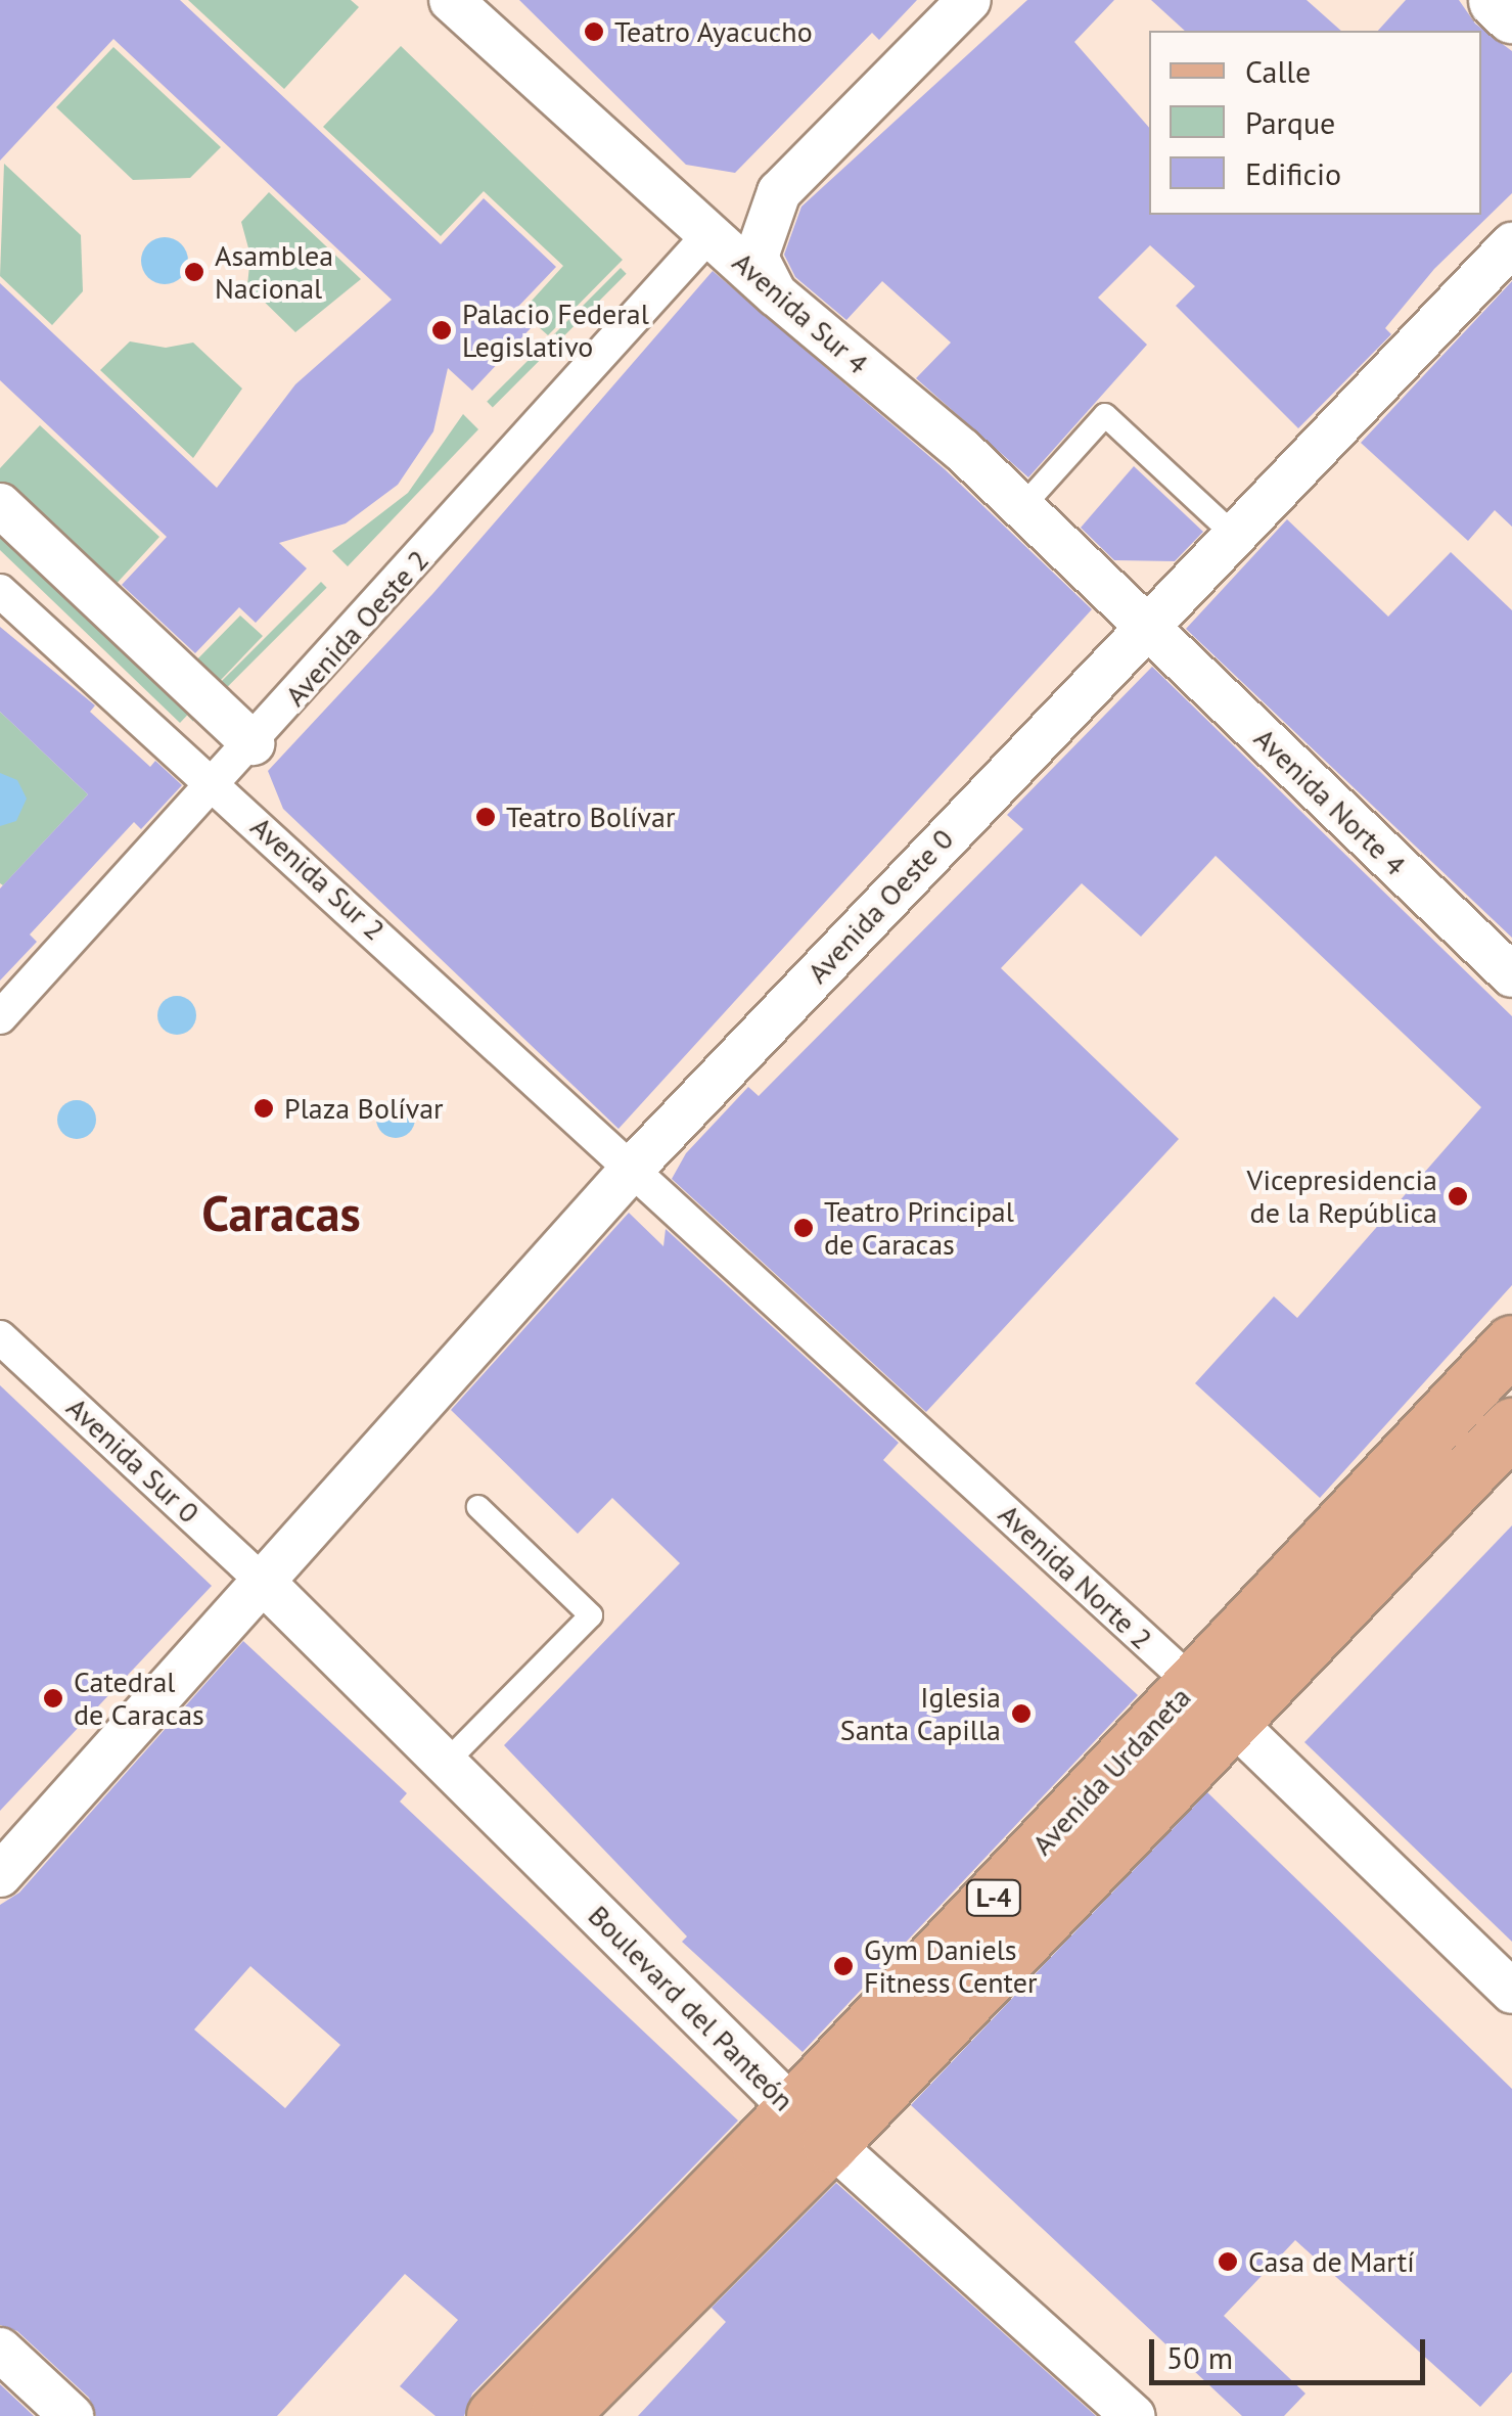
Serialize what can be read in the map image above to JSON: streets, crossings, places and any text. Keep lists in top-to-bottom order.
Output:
{
  "streets": {
    "main road": ["Avenida Urdaneta", "L-4"],
    "street": [
      "Avenida Sur 4",
      "Avenida Oeste 2",
      "Avenida Norte 4",
      "Avenida Sur 2",
      "Avenida Oeste 0",
      "Avenida Sur 0",
      "Avenida Norte 2",
      "Boulevard del Panteón"
    ]
  },
  "crossings": [
    ["Avenida Sur 4", "Avenida Oeste 2"],
    ["Avenida Sur 4", "Avenida Norte 4"],
    ["Avenida Sur 4", "Avenida Oeste 0"],
    ["Avenida Oeste 2", "Avenida Sur 2"],
    ["Avenida Norte 4", "Avenida Oeste 0"],
    ["Avenida Sur 2", "Avenida Oeste 0"],
    ["Avenida Sur 2", "Avenida Norte 2"],
    ["Avenida Oeste 0", "Avenida Sur 0"],
    ["Avenida Oeste 0", "Avenida Norte 2"],
    ["Avenida Oeste 0", "Boulevard del Panteón"],
    ["Avenida Sur 0", "Boulevard del Panteón"],
    ["Avenida Norte 2", "Avenida Urdaneta"],
    ["Avenida Urdaneta", "Boulevard del Panteón"]
  ],
  "districts": ["Caracas"],
  "places": [
    "Teatro Ayacucho",
    "Asamblea Nacional",
    "Palacio Federal Legislativo",
    "Teatro Bolívar",
    "Plaza Bolívar",
    "Vicepresidencia de la República",
    "Teatro Principal de Caracas",
    "Catedral de Caracas",
    "Iglesia Santa Capilla",
    "Gym Daniels Fitness Center",
    "Casa de Martí"
  ],
  "legend": ["Calle", "Parque", "Edificio"],
  "scale_bar": "50 m"
}
